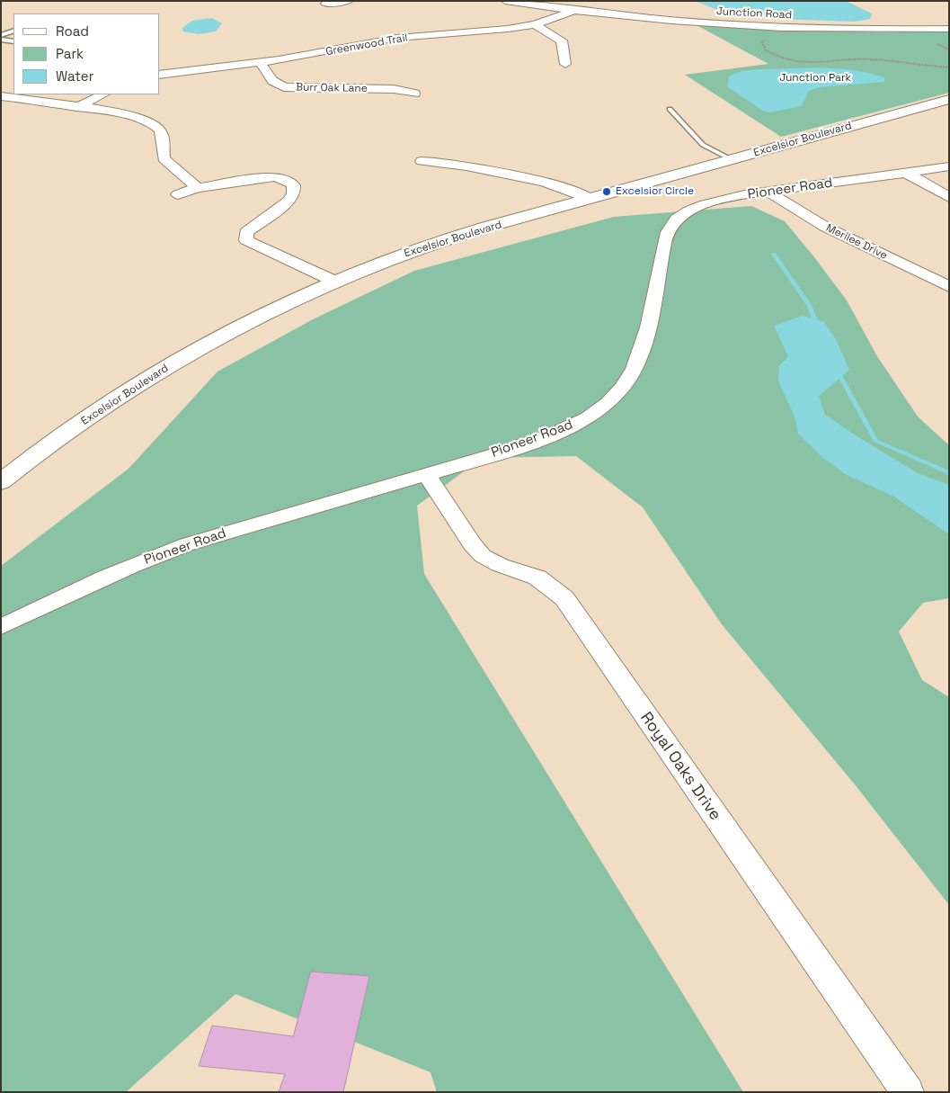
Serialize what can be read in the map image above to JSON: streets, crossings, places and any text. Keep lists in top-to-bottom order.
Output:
{
  "streets": {
    "main road": ["Excelsior Boulevard"],
    "street": [
      "Junction Road",
      "Greenwood Trail",
      "Burr Oak Lane",
      "Pioneer Road",
      "Merilee Drive",
      "Royal Oaks Drive"
    ]
  },
  "crossings": [
    ["Junction Road", "Greenwood Trail"],
    ["Greenwood Trail", "Burr Oak Lane"],
    ["Pioneer Road", "Merilee Drive"],
    ["Pioneer Road", "Royal Oaks Drive"]
  ],
  "parks": ["Junction Park"],
  "places": ["Excelsior Circle"],
  "legend": ["Road", "Park", "Water"]
}
